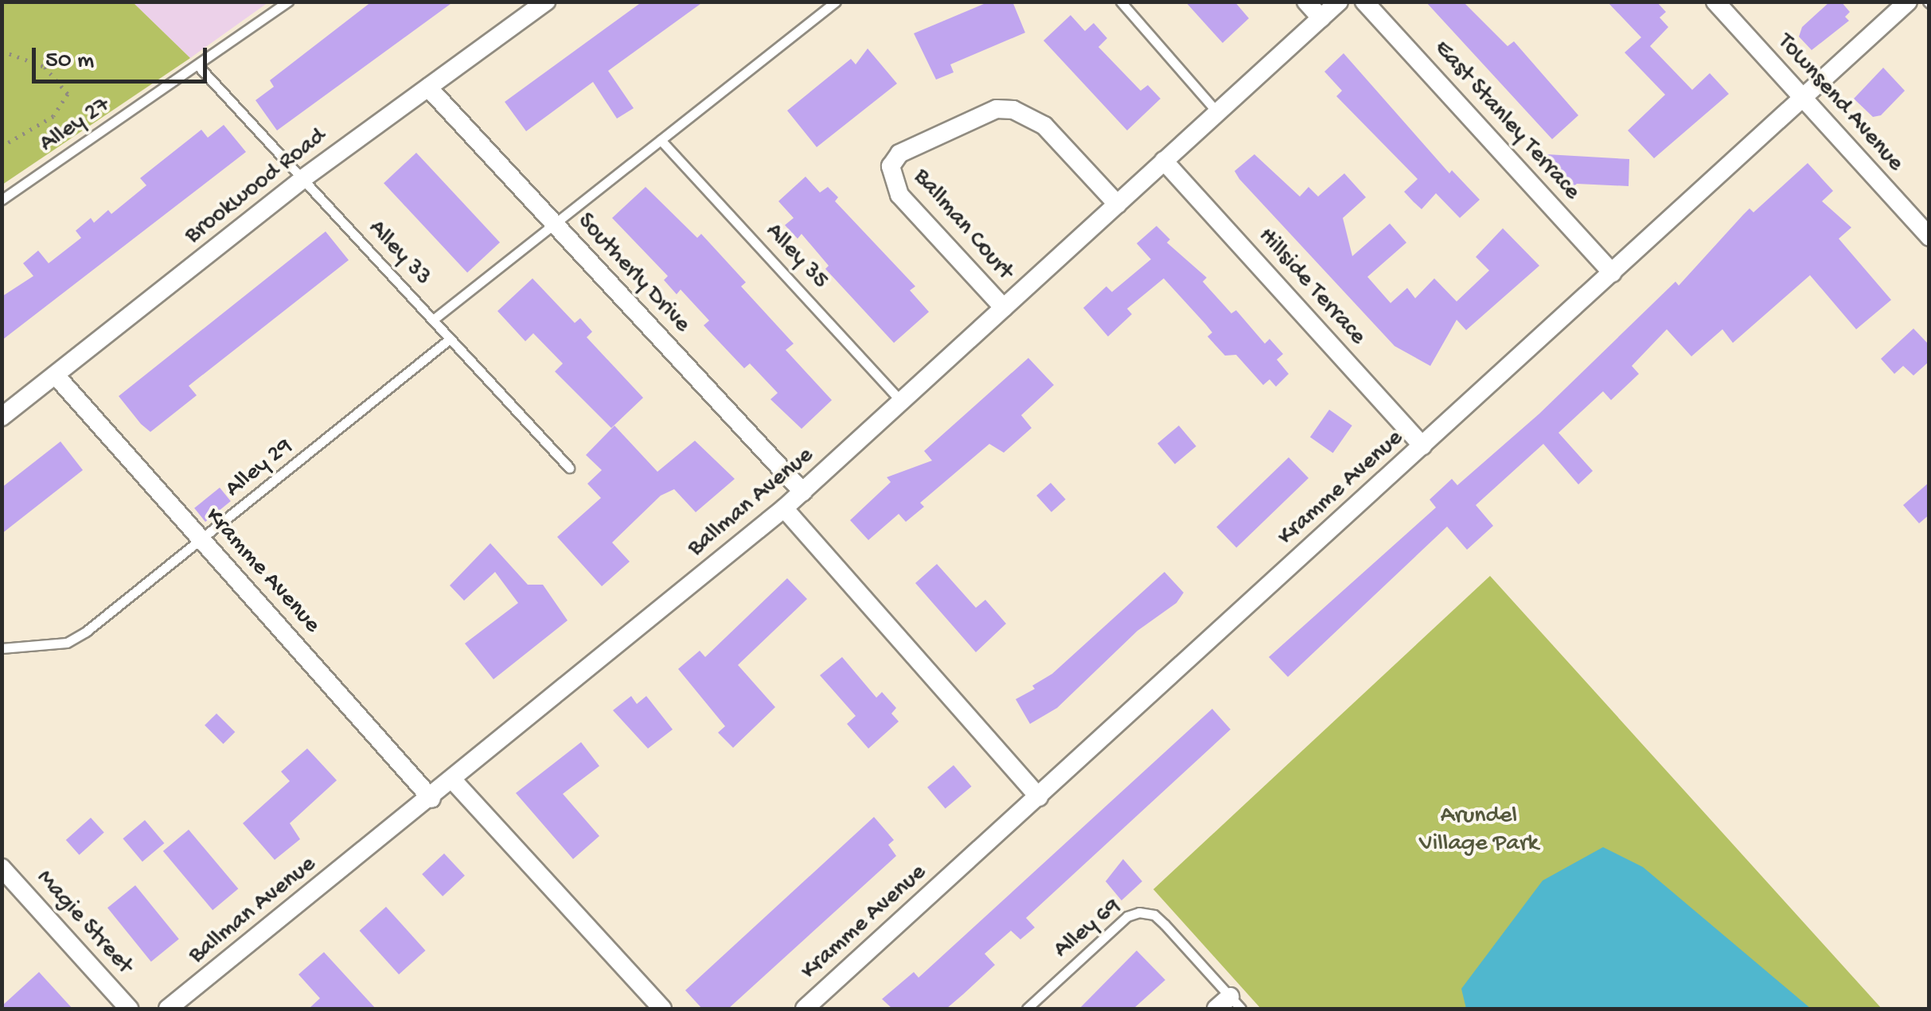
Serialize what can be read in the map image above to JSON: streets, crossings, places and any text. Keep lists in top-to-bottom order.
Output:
{
  "streets": {
    "street": [
      "Townsend Avenue",
      "East Stanley Terrace",
      "Brookwood Road",
      "Ballman Court",
      "Southerly Drive",
      "Hillside Terrace",
      "Kramme Avenue",
      "Ballman Avenue",
      "Magie Street"
    ],
    "lane": [
      "Alley 27",
      "Alley 33",
      "Alley 35",
      "Alley 29",
      "Alley 69"
    ]
  },
  "crossings": [
    ["Townsend Avenue", "Kramme Avenue"],
    ["East Stanley Terrace", "Kramme Avenue"],
    ["Alley 27", "Alley 33"],
    ["Brookwood Road", "Alley 33"],
    ["Brookwood Road", "Southerly Drive"],
    ["Brookwood Road", "Kramme Avenue"],
    ["Ballman Court", "Ballman Avenue"],
    ["Alley 33", "Alley 29"],
    ["Alley 35", "Ballman Avenue"],
    ["Southerly Drive", "Ballman Avenue"],
    ["Hillside Terrace", "Kramme Avenue"],
    ["Hillside Terrace", "Ballman Avenue"],
    ["Alley 29", "Kramme Avenue"],
    ["Kramme Avenue", "Ballman Avenue"]
  ],
  "parks": ["Arundel Village Park"],
  "scale_bar": "50 m"
}
